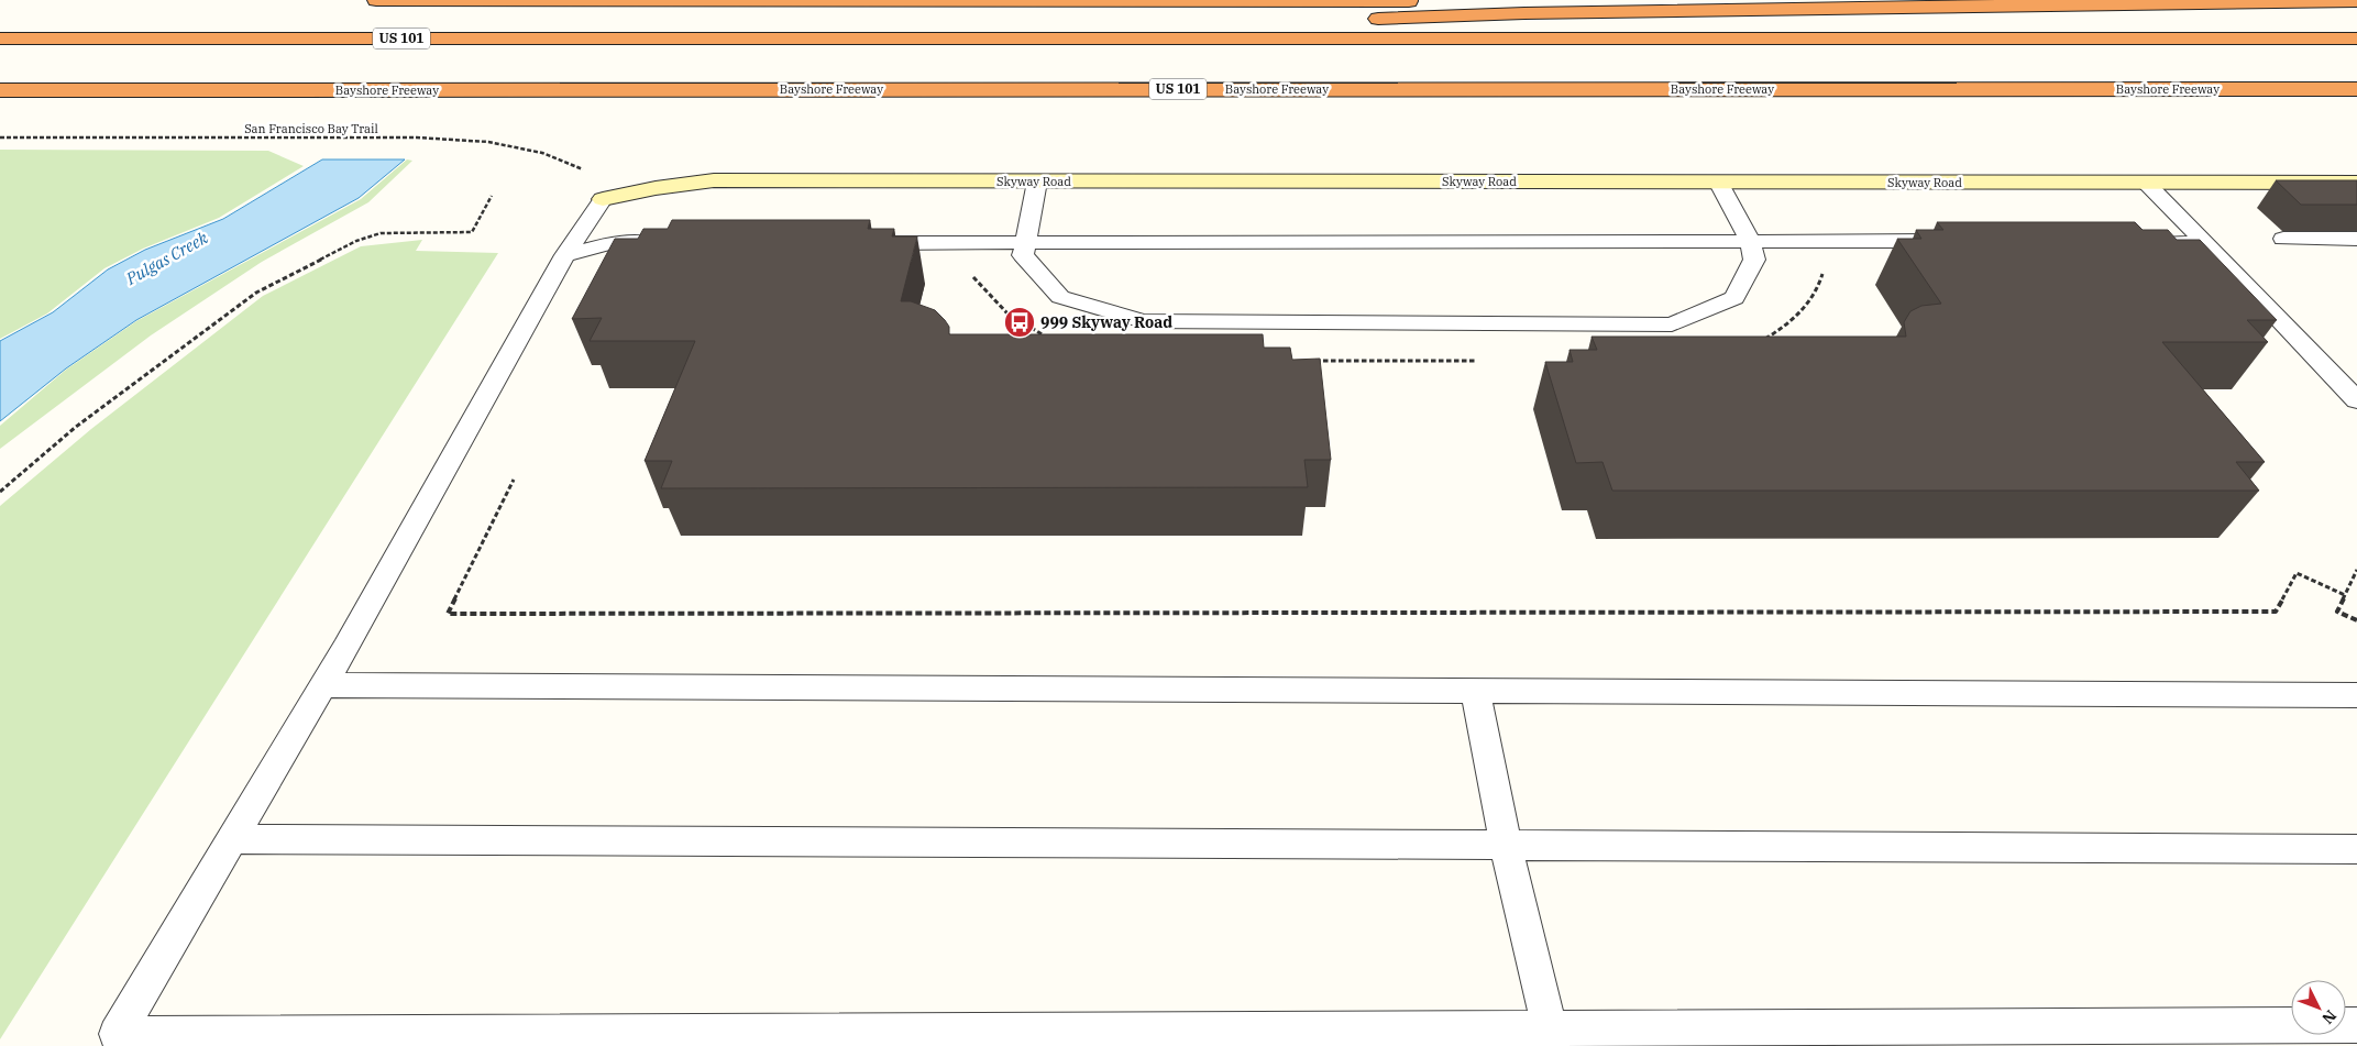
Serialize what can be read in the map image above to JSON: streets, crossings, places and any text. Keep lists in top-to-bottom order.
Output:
{
  "streets": {
    "highway": ["US 101", "Bayshore Freeway"],
    "street": ["Skyway Road"],
    "path": ["San Francisco Bay Trail"]
  },
  "crossings": [
    ["San Francisco Bay Trail", "Skyway Road"]
  ],
  "water": ["Pulgas Creek"],
  "places": {
    "bus stop": ["999 Skyway Road"]
  },
  "north": "bottom right"
}
